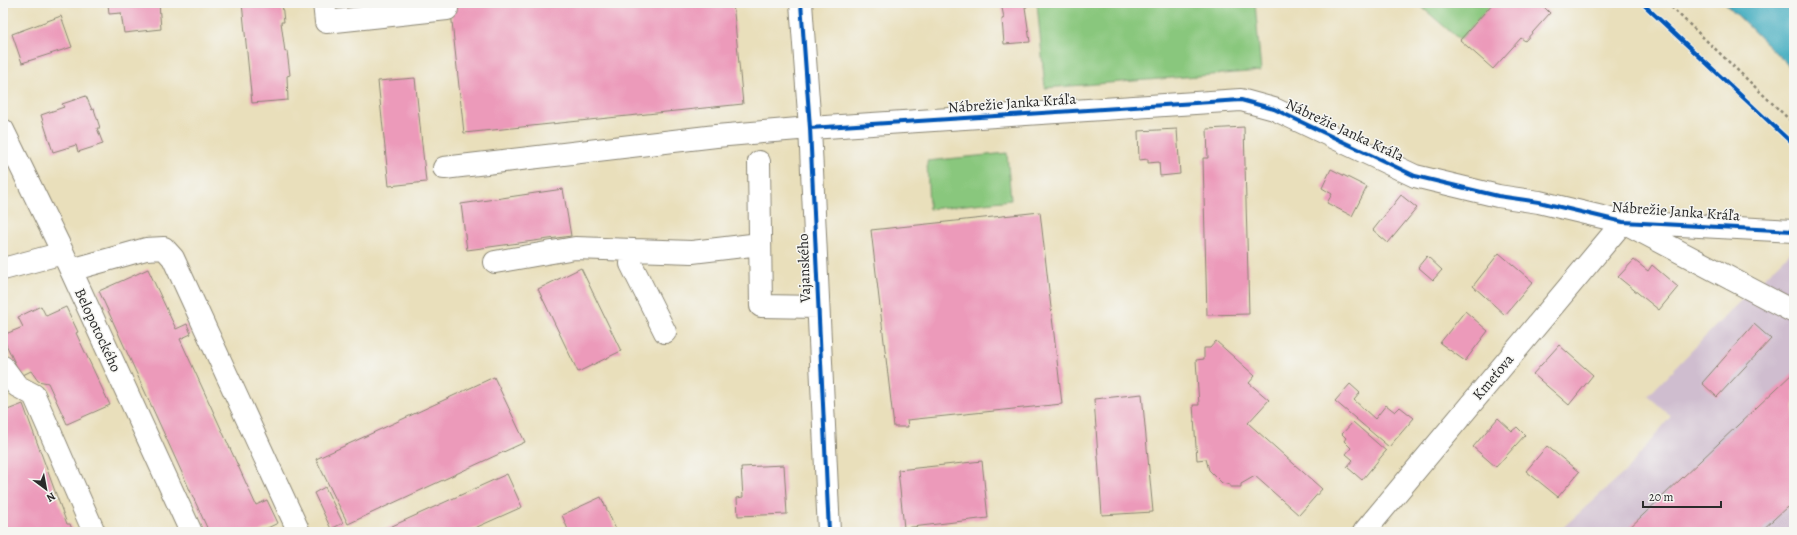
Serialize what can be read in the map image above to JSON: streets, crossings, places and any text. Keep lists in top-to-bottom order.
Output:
{
  "streets": {
    "street": [
      "Nábrežie Janka Kráľa",
      "Vajanského",
      "Belopotockého",
      "Kmeťova"
    ]
  },
  "crossings": [
    ["Nábrežie Janka Kráľa", "Vajanského"],
    ["Nábrežie Janka Kráľa", "Kmeťova"]
  ],
  "scale_bar": "20 m",
  "north": "bottom right"
}
